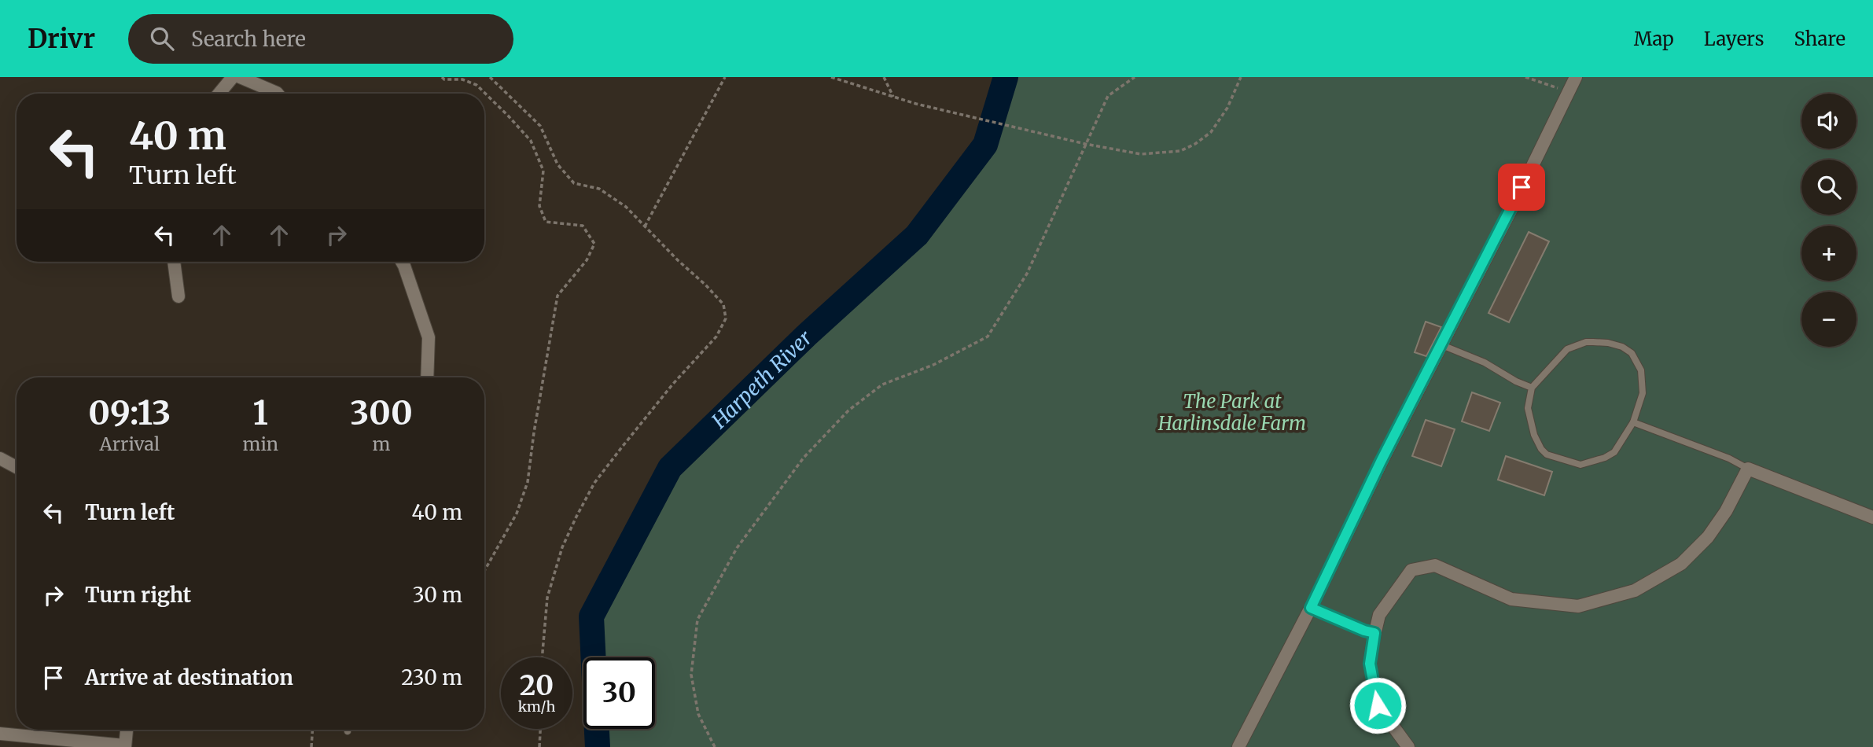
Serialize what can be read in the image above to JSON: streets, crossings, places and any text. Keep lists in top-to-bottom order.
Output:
{
  "water": ["Harpeth River"],
  "parks": ["The Park at Harlinsdale Farm"],
  "page": {
    "header": "Drivr",
    "search": "Search here",
    "nav": ["Map", "Layers", "Share"],
    "map_buttons": ["+", "−"],
    "turn": ["40 m", "Turn left"],
    "eta": [
      "09:13",
      "Arrival",
      "1",
      "min",
      "300",
      "m"
    ],
    "list": [
      {
        "name": "Turn left",
        "value": "40 m"
      },
      {
        "name": "Turn right",
        "value": "30 m"
      },
      {
        "name": "Arrive at destination",
        "value": "230 m"
      }
    ],
    "speed": "20 km/h",
    "limit": "30"
  }
}
